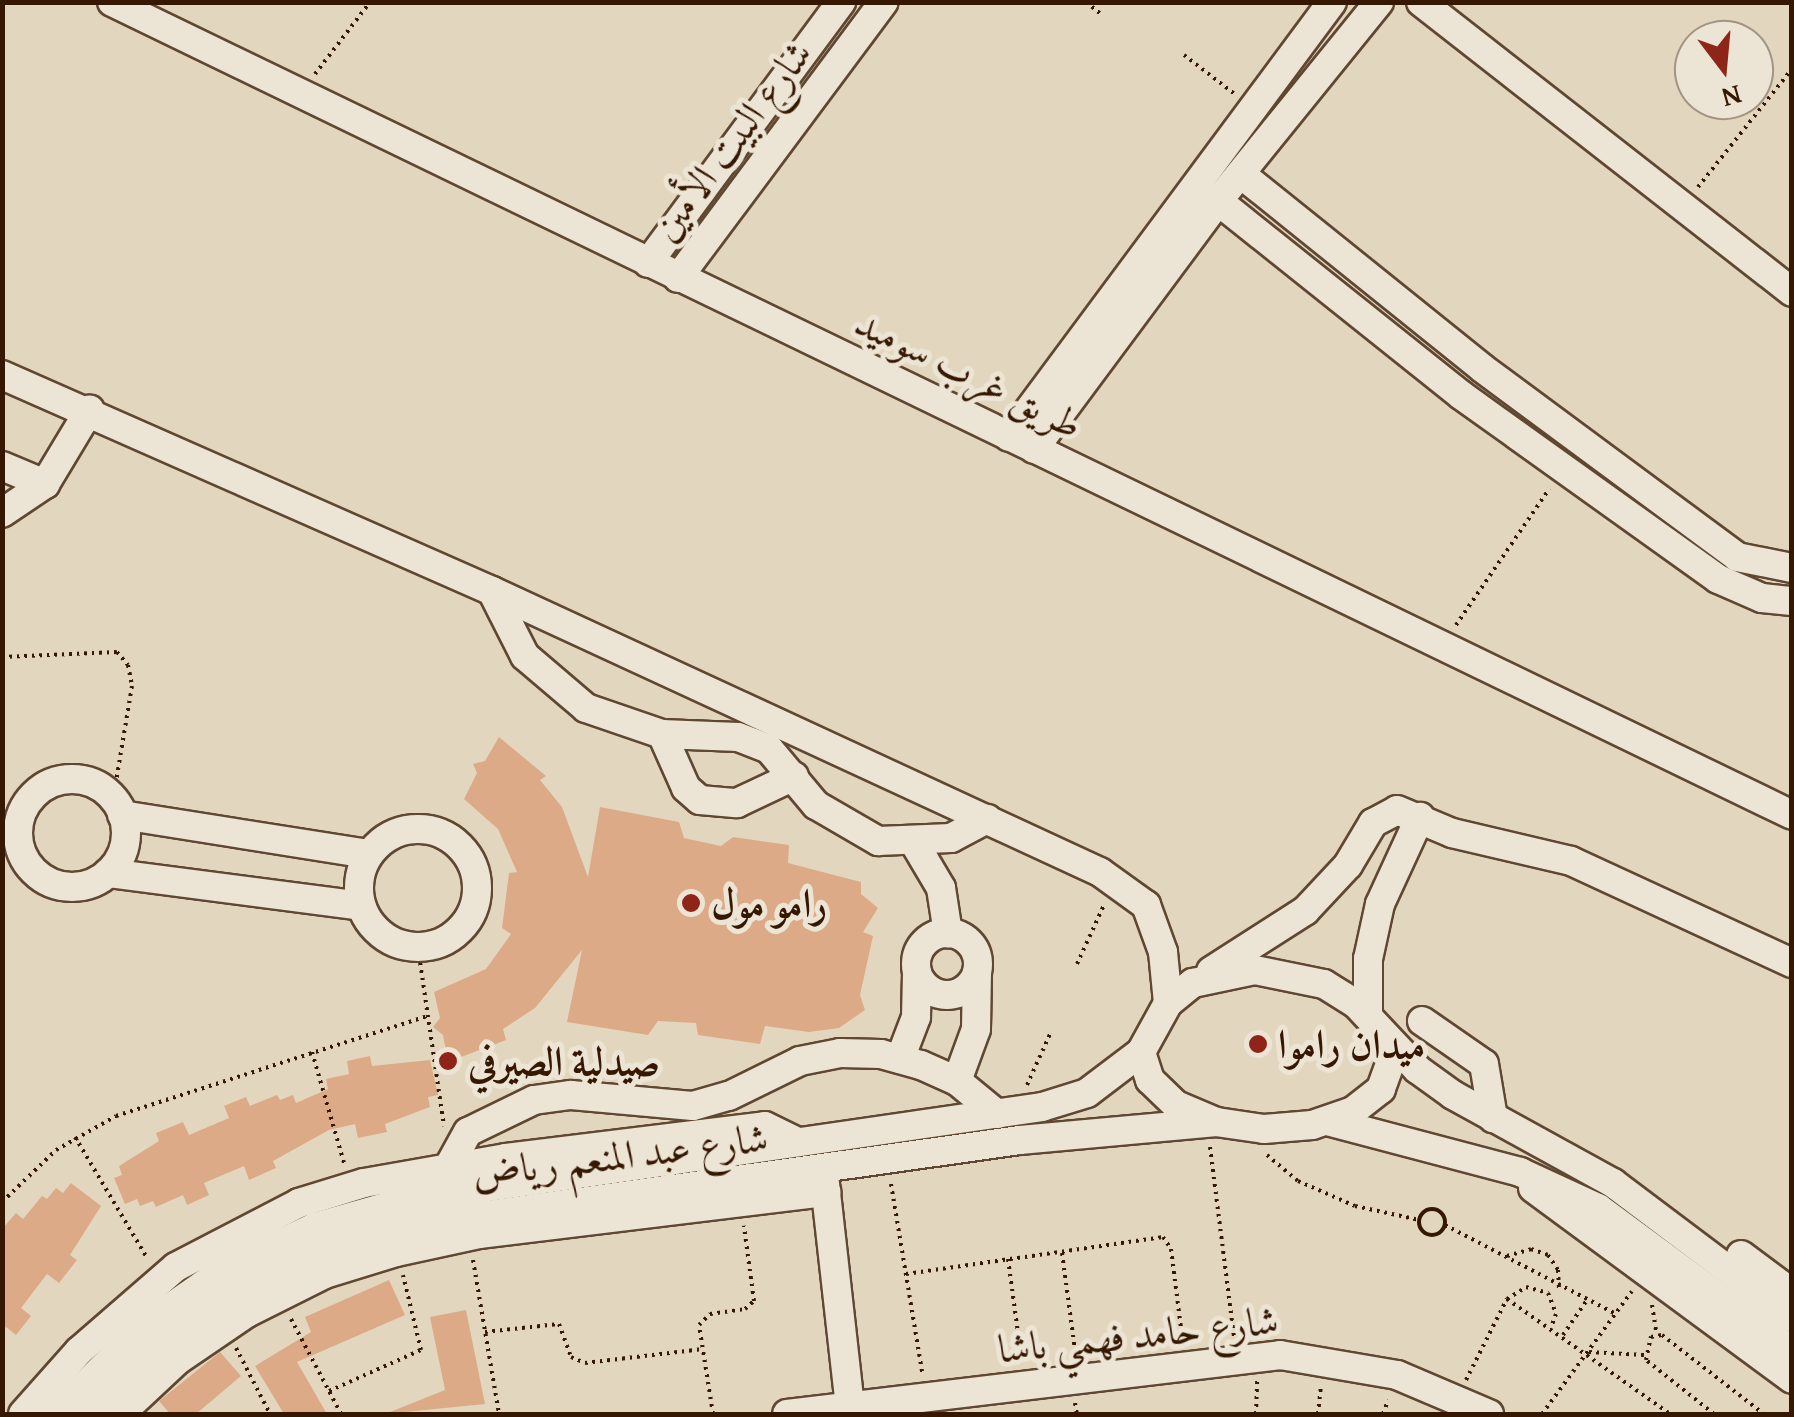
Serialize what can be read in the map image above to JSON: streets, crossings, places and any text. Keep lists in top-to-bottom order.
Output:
{
  "streets": {
    "street": [
      "شارع البيت الأمين",
      "طريق غرب سوميد",
      "شارع عبد المنعم رياض",
      "شارع حامد فهمي باشا"
    ]
  },
  "crossings": [
    ["شارع البيت الأمين", "طريق غرب سوميد"]
  ],
  "places": ["رامو مول", "ميدان راموا", "صيدلية الصيرفي"],
  "north": "bottom"
}
